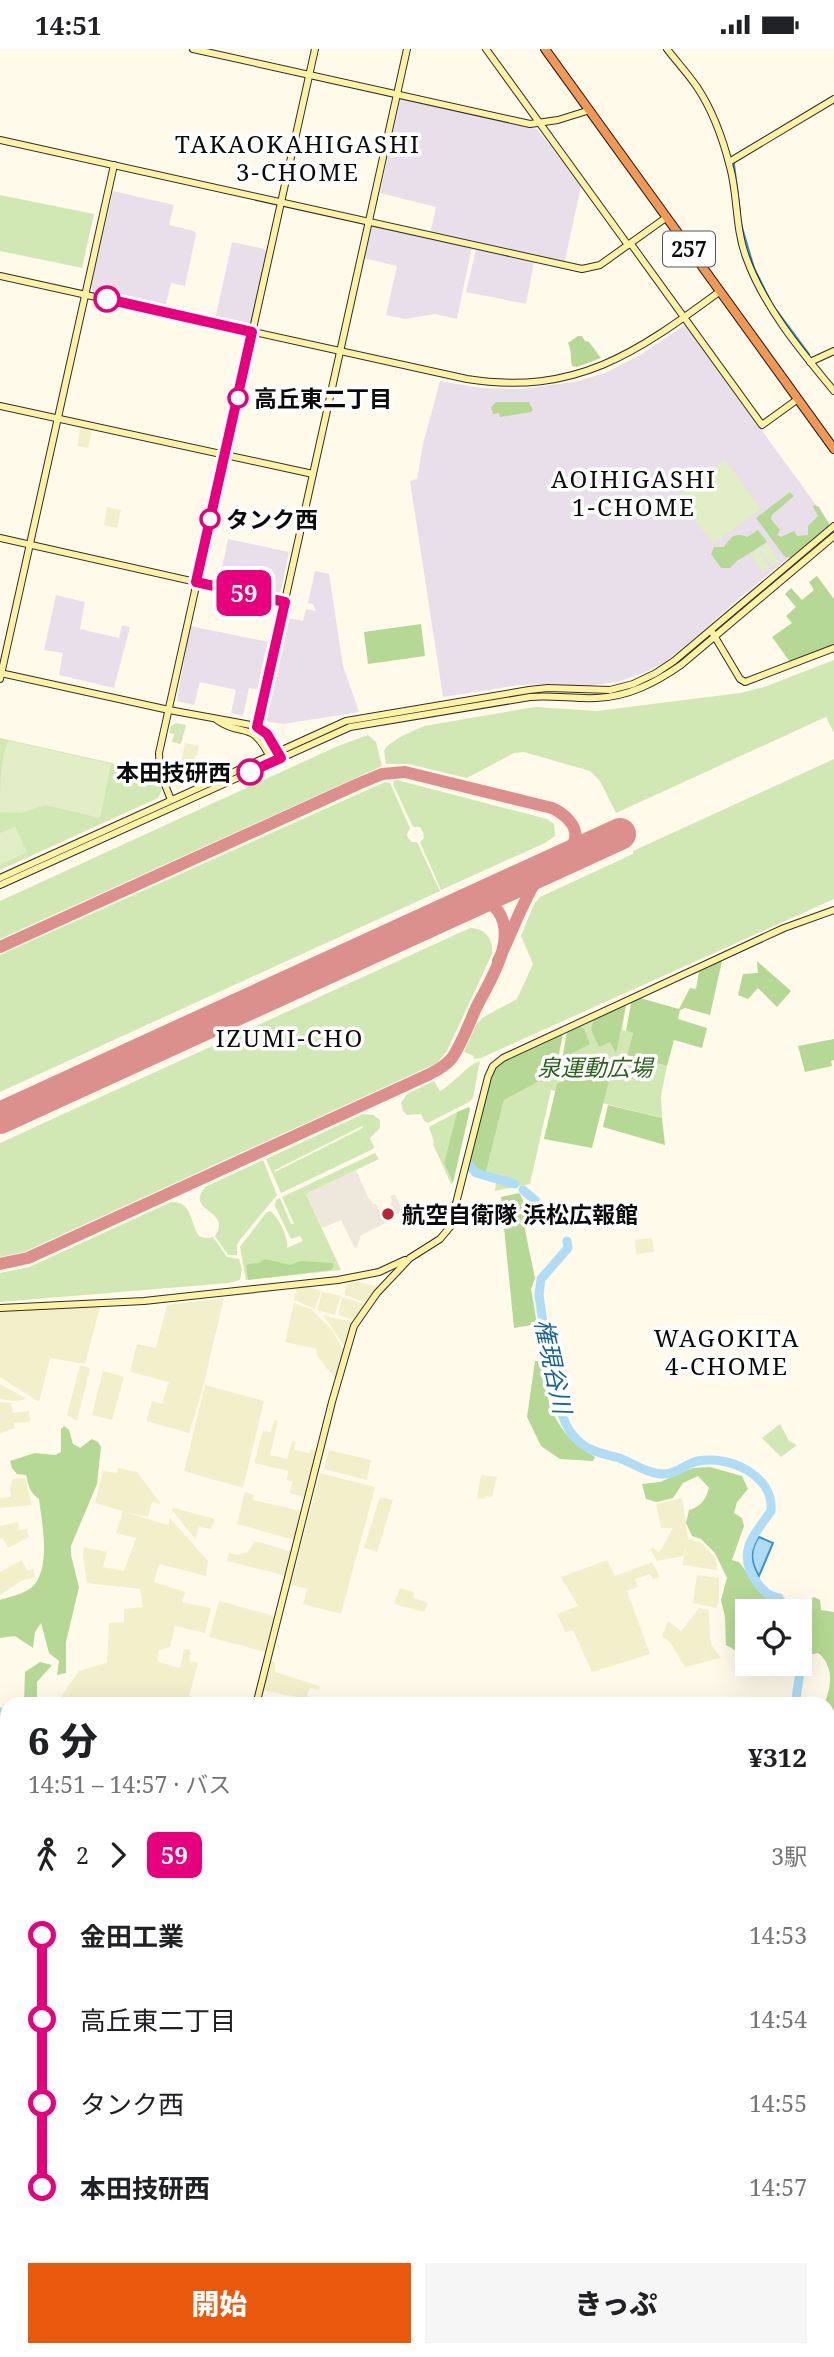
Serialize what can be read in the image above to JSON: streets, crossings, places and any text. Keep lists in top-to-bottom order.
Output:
{
  "streets": {
    "highway": ["257"]
  },
  "districts": [
    "TAKAOKAHIGASHI 3-CHOME",
    "AOIHIGASHI 1-CHOME",
    "IZUMI-CHO",
    "WAGOKITA 4-CHOME"
  ],
  "water": ["権現谷川"],
  "parks": ["泉運動広場"],
  "places": [
    "高丘東二丁目",
    "タンク西",
    "本田技研西",
    "航空自衛隊 浜松広報館"
  ],
  "lines": ["bus line 59"],
  "page": {
    "status": "14:51",
    "on_map": "59",
    "heading": ["6 分", "14:51 – 14:57 · バス", "¥312"],
    "legs": ["2", "59", "3駅"],
    "list": [
      {
        "name": "金田工業",
        "value": "14:53"
      },
      {
        "name": "高丘東二丁目",
        "value": "14:54"
      },
      {
        "name": "タンク西",
        "value": "14:55"
      },
      {
        "name": "本田技研西",
        "value": "14:57"
      }
    ],
    "buttons": ["開始", "きっぷ"]
  }
}
